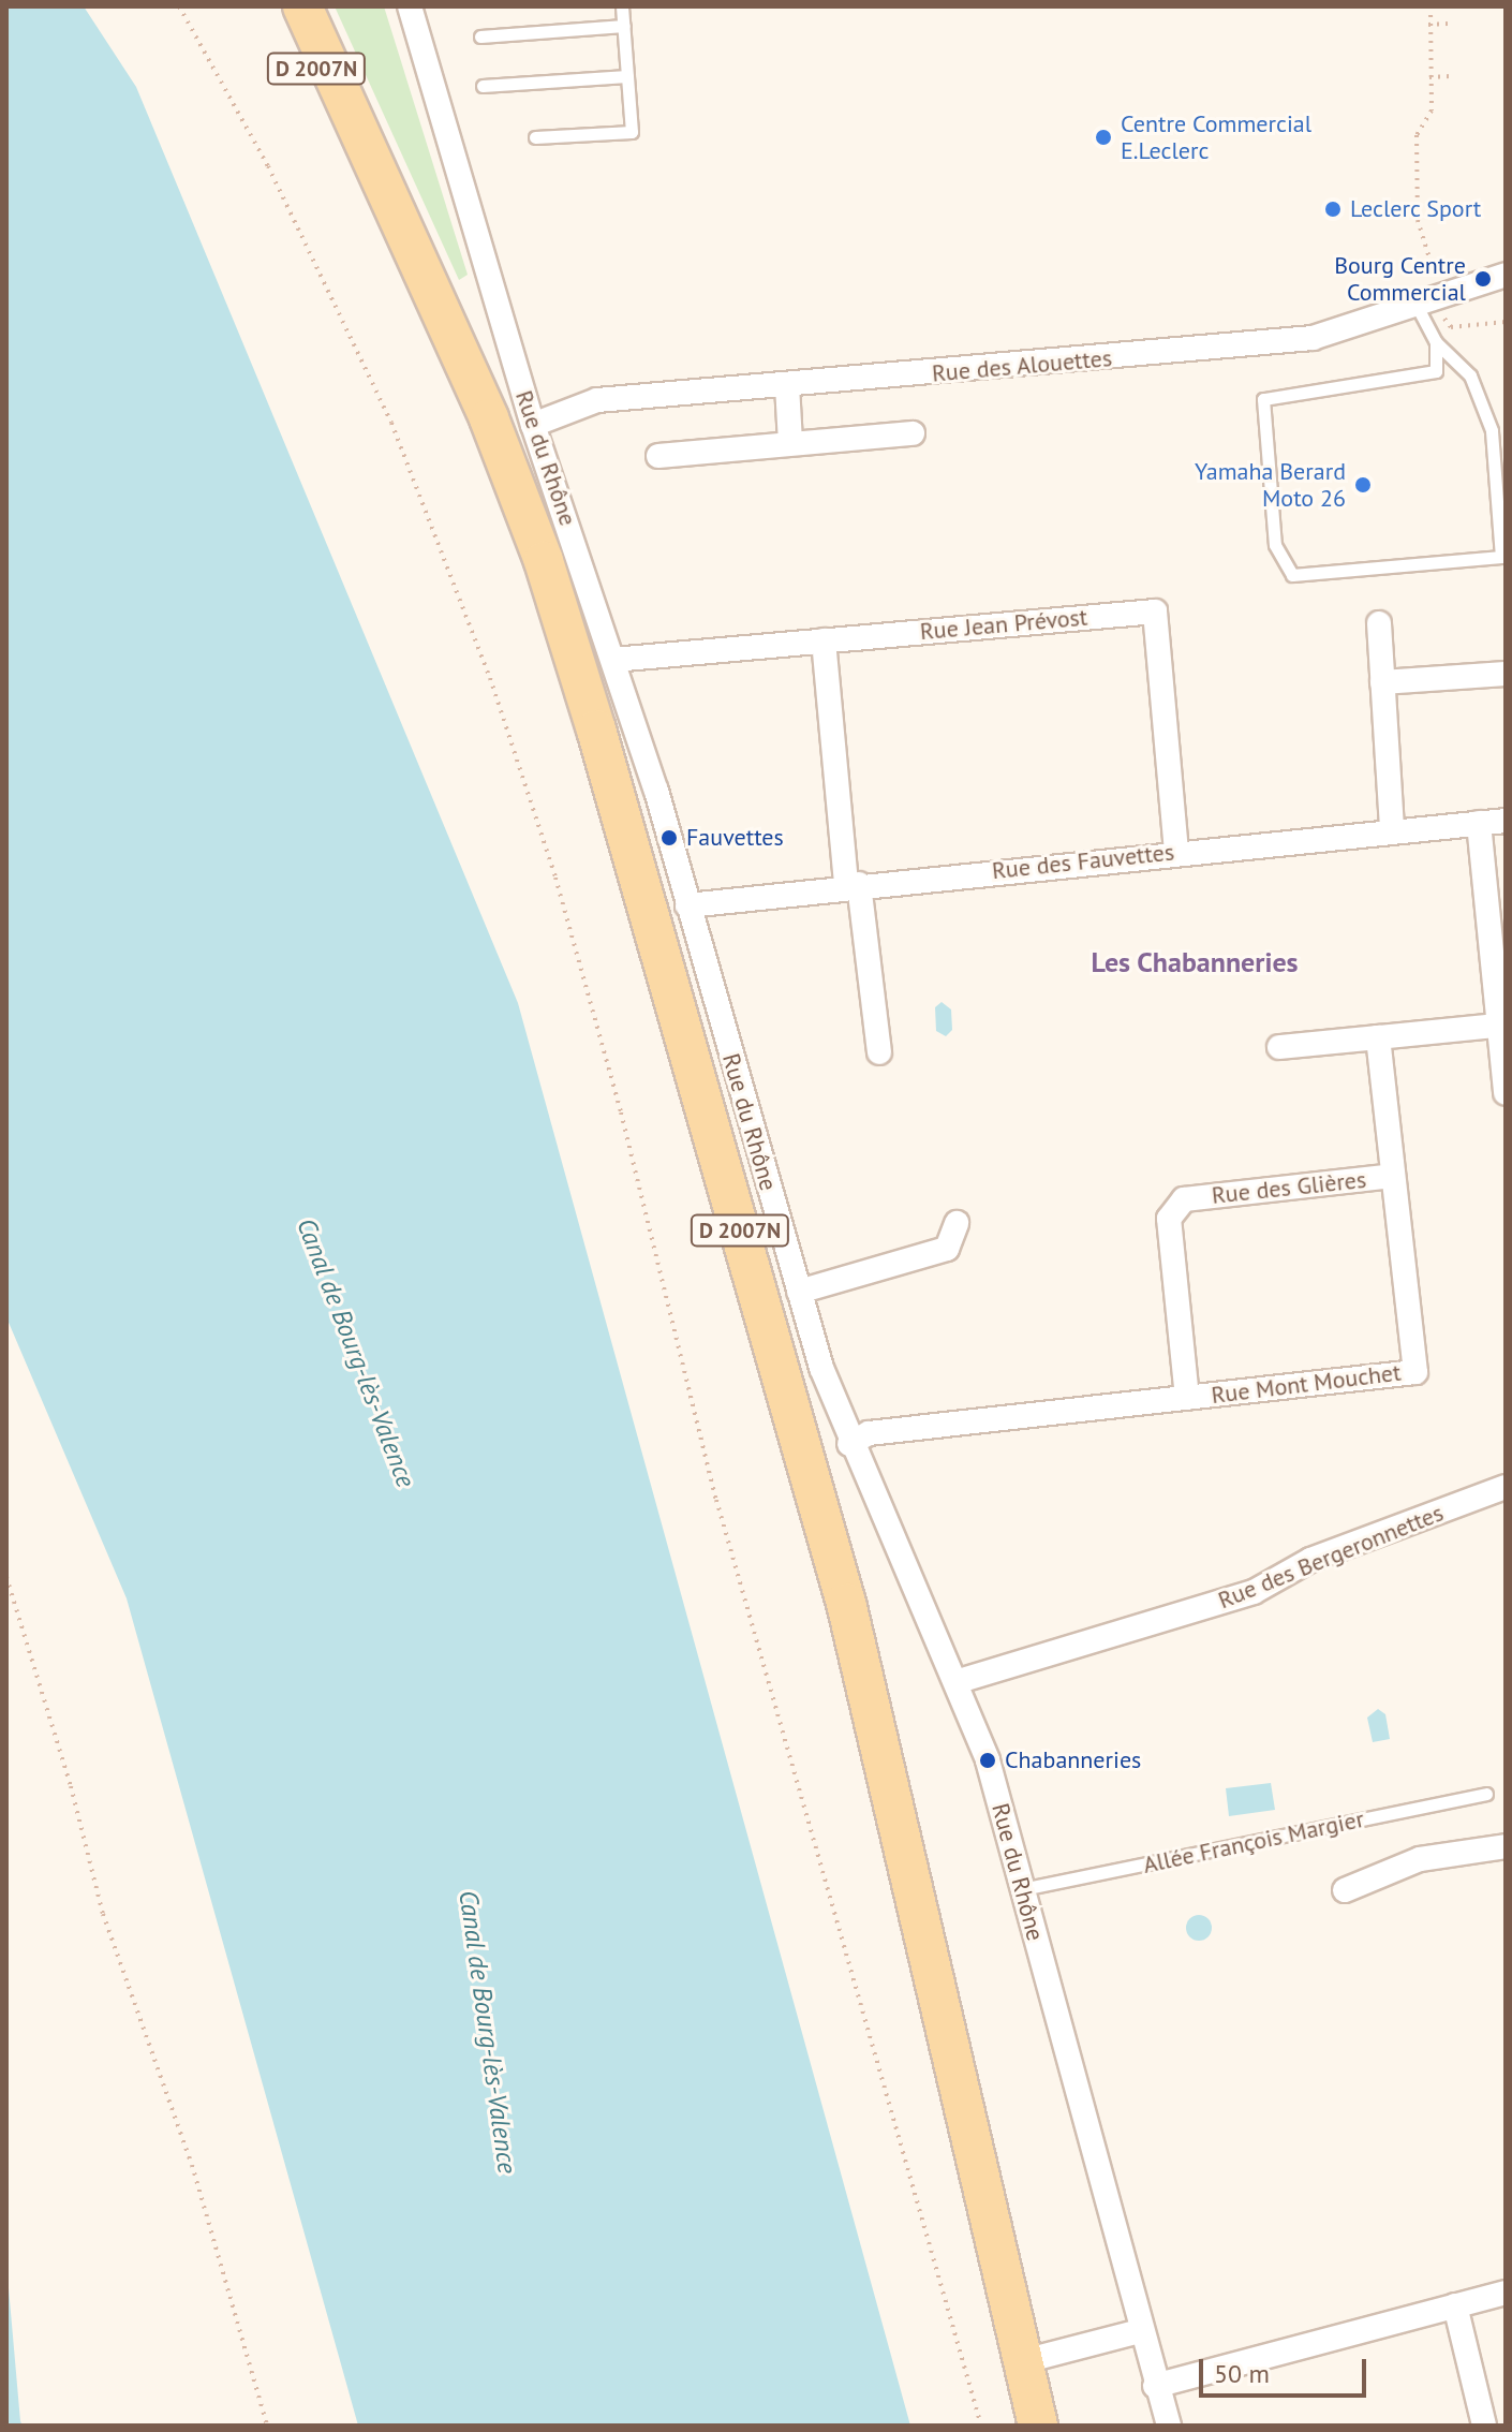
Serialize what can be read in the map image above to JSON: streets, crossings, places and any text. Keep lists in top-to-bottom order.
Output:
{
  "streets": {
    "main road": ["D 2007N"],
    "street": [
      "Rue des Alouettes",
      "Rue du Rhône",
      "Rue Jean Prévost",
      "Rue des Fauvettes",
      "Rue des Glières",
      "Rue Mont Mouchet",
      "Rue des Bergeronnettes"
    ],
    "lane": ["Allée François Margier"]
  },
  "crossings": [
    ["Rue des Alouettes", "Rue du Rhône"],
    ["Rue du Rhône", "Rue Jean Prévost"],
    ["Rue du Rhône", "Rue des Fauvettes"],
    ["Rue du Rhône", "Rue Mont Mouchet"],
    ["Rue du Rhône", "Rue des Bergeronnettes"],
    ["Rue du Rhône", "Allée François Margier"],
    ["Rue Jean Prévost", "Rue des Fauvettes"],
    ["Rue des Glières", "Rue Mont Mouchet"]
  ],
  "districts": ["Les Chabanneries"],
  "water": ["Canal de Bourg-lès-Valence"],
  "places": [
    "Centre Commercial E.Leclerc",
    "Leclerc Sport",
    "Bourg Centre Commercial",
    "Yamaha Berard Moto 26",
    "Fauvettes",
    "Chabanneries"
  ],
  "scale_bar": "50 m"
}
